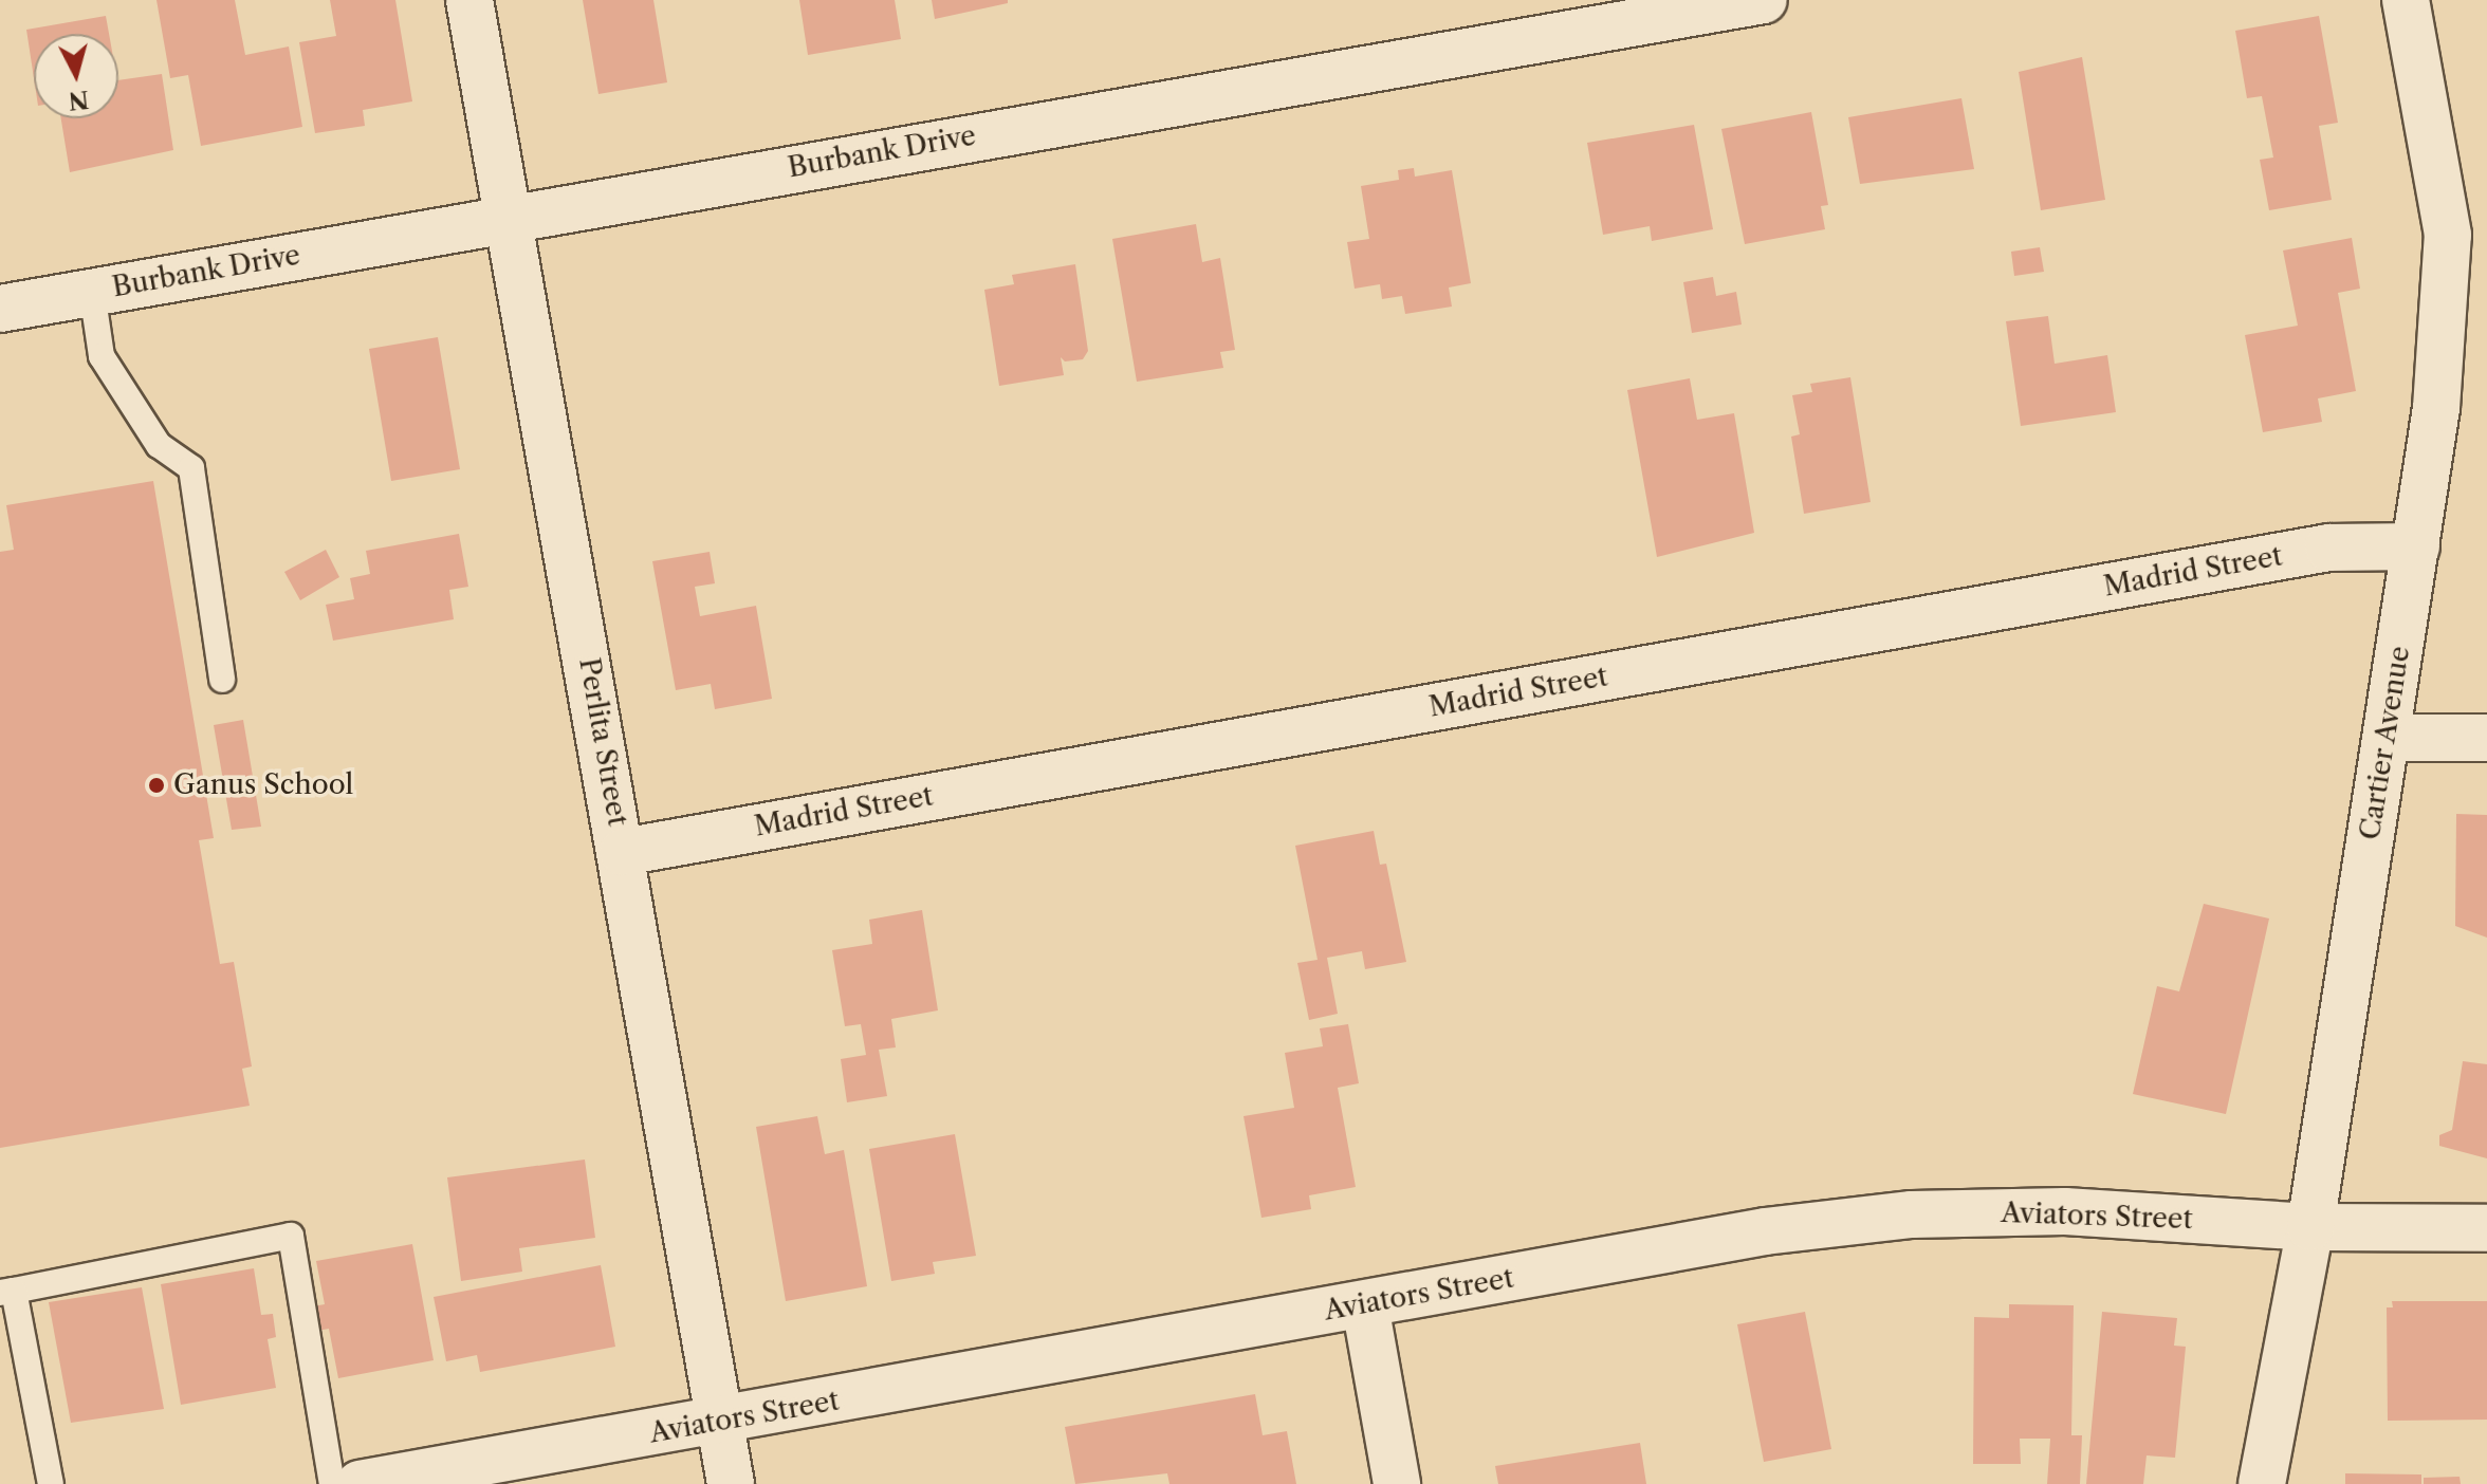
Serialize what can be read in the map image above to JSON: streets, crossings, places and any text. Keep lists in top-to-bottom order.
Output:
{
  "streets": {
    "street": [
      "Burbank Drive",
      "Madrid Street",
      "Perlita Street",
      "Cartier Avenue",
      "Aviators Street"
    ]
  },
  "crossings": [
    ["Burbank Drive", "Perlita Street"],
    ["Madrid Street", "Perlita Street"],
    ["Madrid Street", "Cartier Avenue"],
    ["Perlita Street", "Aviators Street"],
    ["Cartier Avenue", "Aviators Street"]
  ],
  "places": ["Ganus School"],
  "north": "bottom"
}
